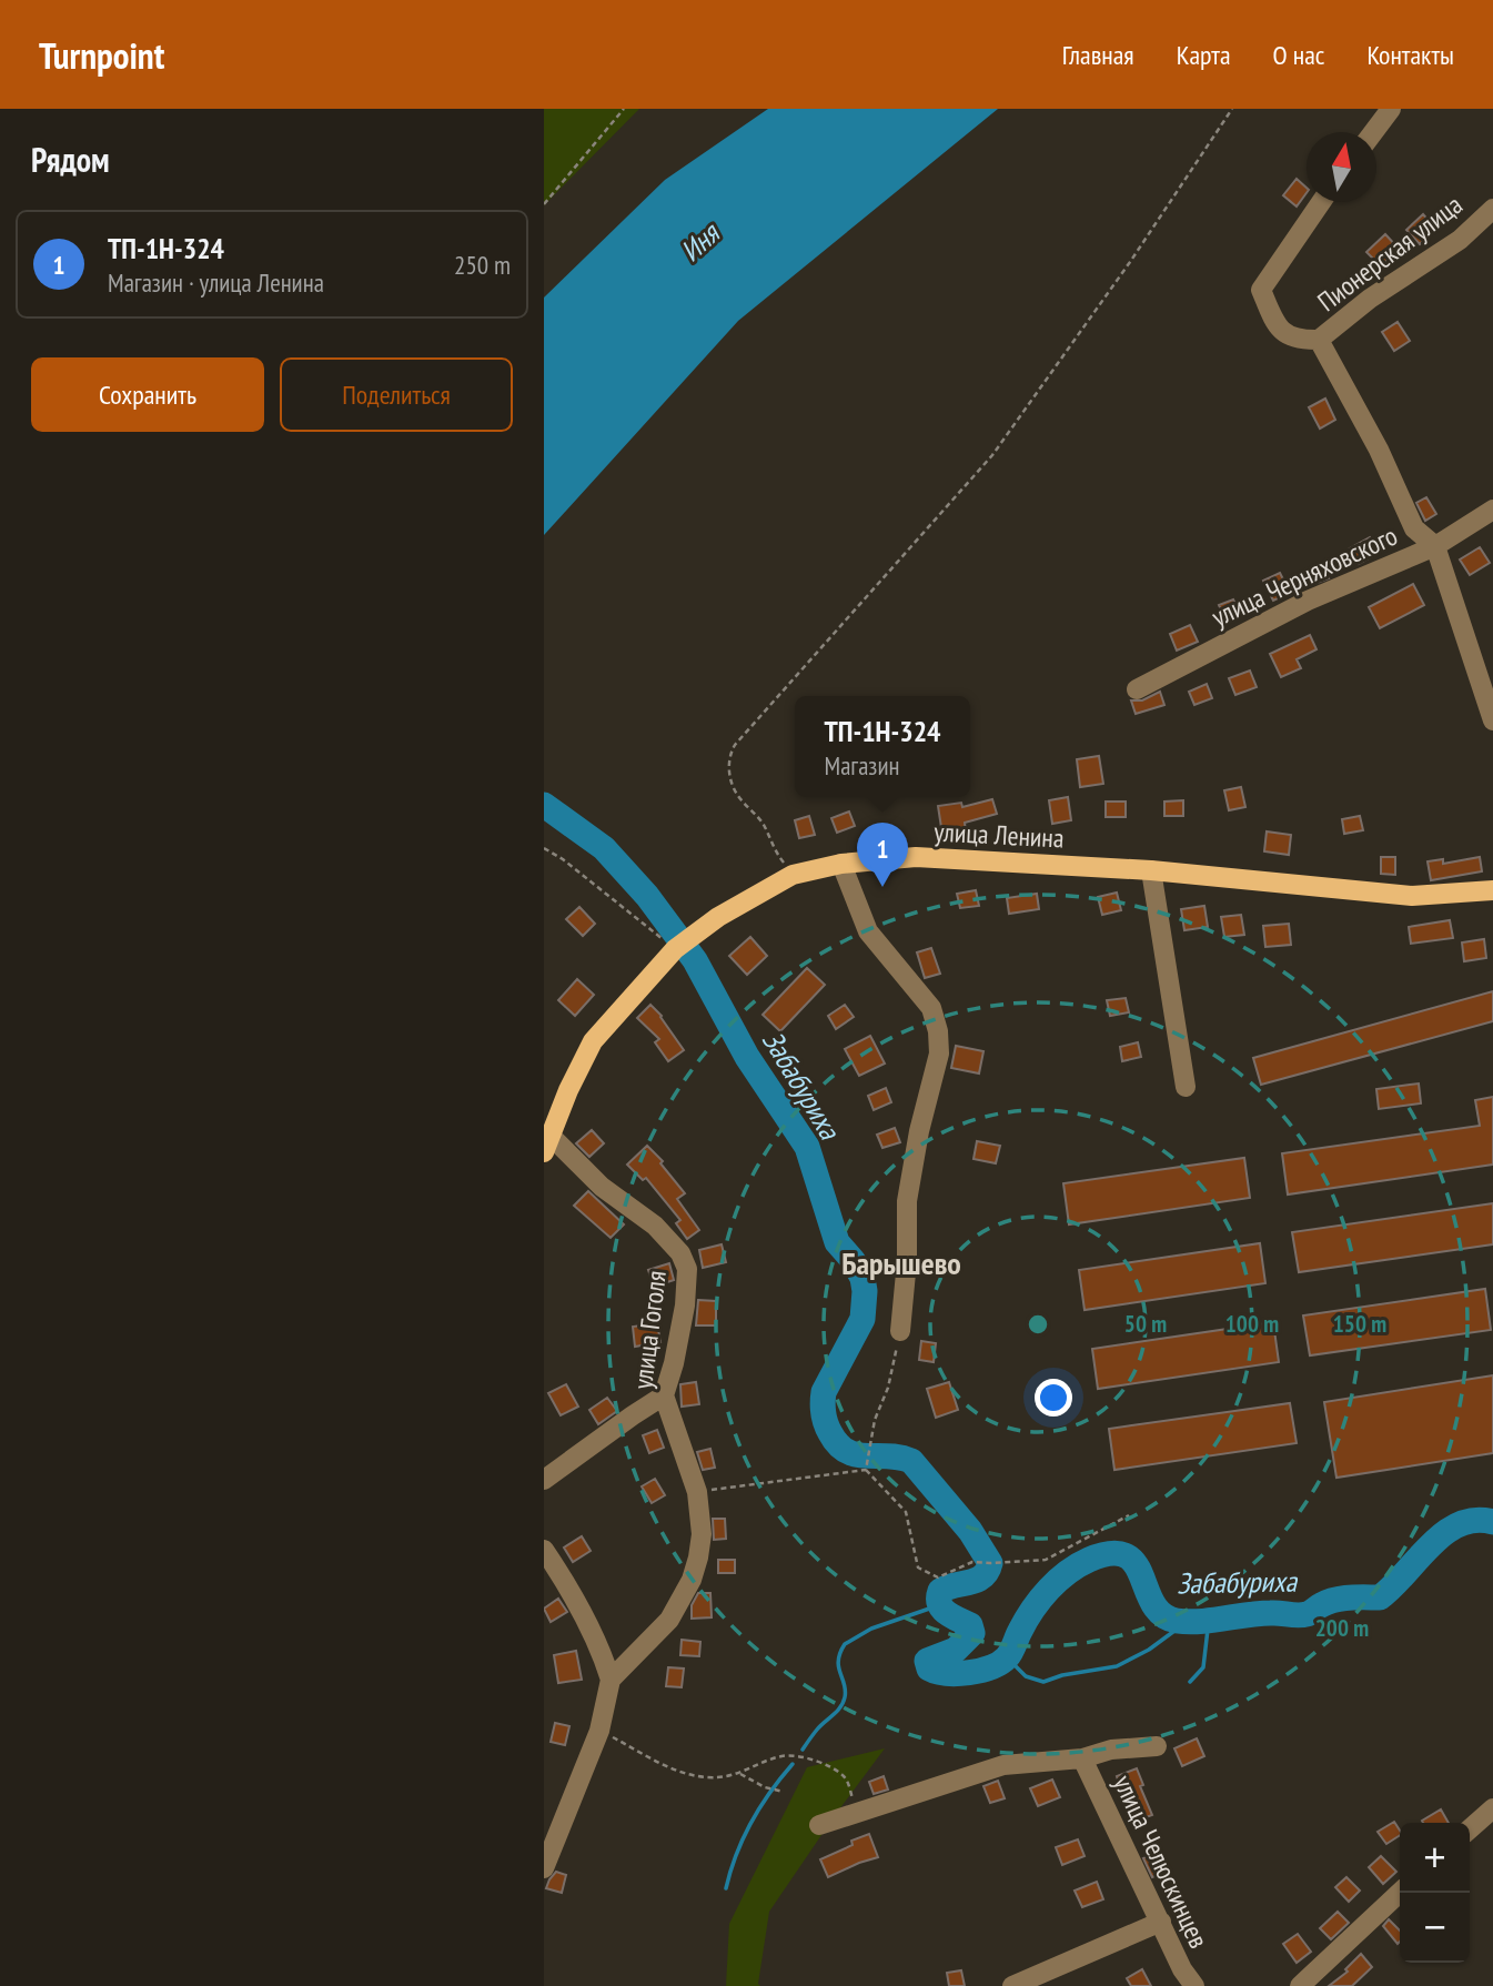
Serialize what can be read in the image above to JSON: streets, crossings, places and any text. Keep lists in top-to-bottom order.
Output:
{
  "streets": {
    "main road": ["улица Ленина"],
    "street": [
      "Пионерская улица",
      "улица Черняховского",
      "улица Гоголя",
      "улица Челюскинцев"
    ]
  },
  "crossings": [
    ["улица Ленина", "улица Гоголя"]
  ],
  "districts": ["Барышево"],
  "water": ["Иня", "Забабуриха"],
  "north": "top",
  "page": {
    "header": "Turnpoint",
    "nav": [
      "Главная",
      "Карта",
      "О нас",
      "Контакты"
    ],
    "heading": "Рядом",
    "list": [
      {
        "mark": "1",
        "name": "ТП-1Н-324",
        "note": "Магазин · улица Ленина",
        "value": "250 m"
      }
    ],
    "buttons": ["Сохранить", "Поделиться"],
    "popup": ["ТП-1Н-324", "Магазин"],
    "pins": "1",
    "map_buttons": ["+", "−"]
  },
  "rings": [
    "50 m",
    "100 m",
    "150 m",
    "200 m"
  ]
}
